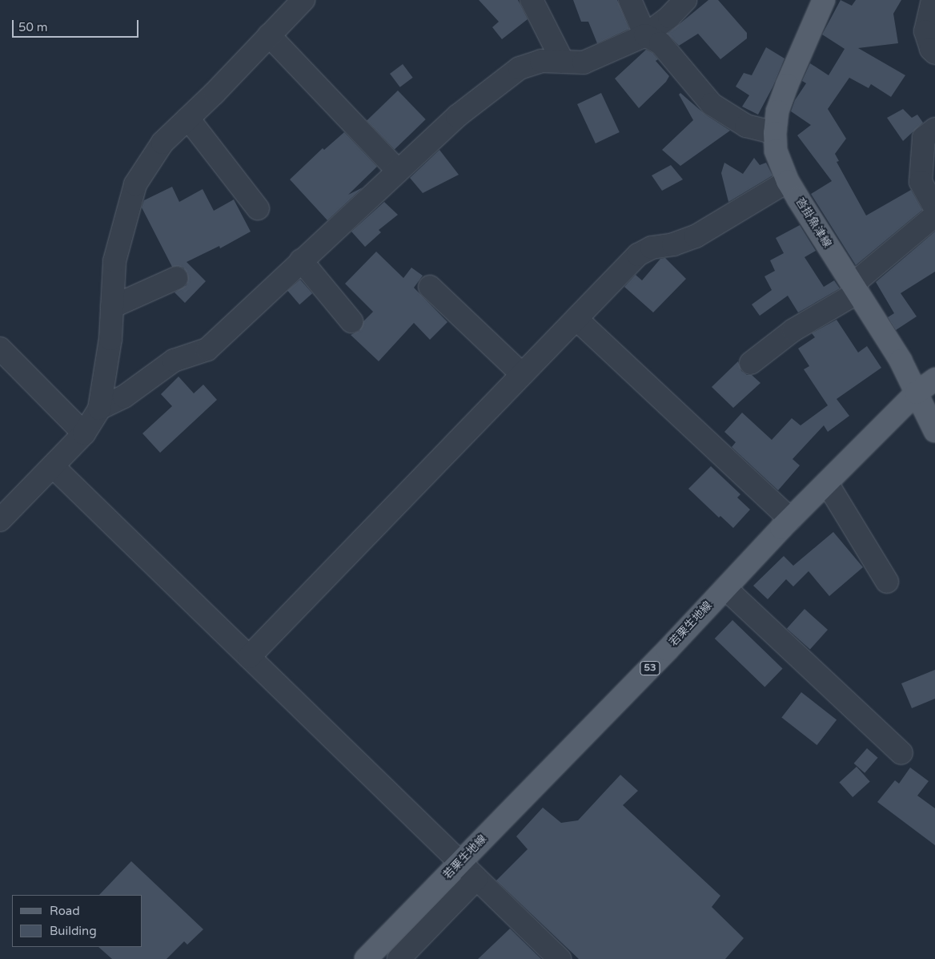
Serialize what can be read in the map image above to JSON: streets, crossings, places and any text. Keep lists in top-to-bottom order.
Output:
{
  "streets": {
    "main road": ["沓掛魚津線", "若栗生地線", "53"]
  },
  "crossings": [
    ["沓掛魚津線", "若栗生地線"]
  ],
  "legend": ["Road", "Building"],
  "scale_bar": "50 m"
}
